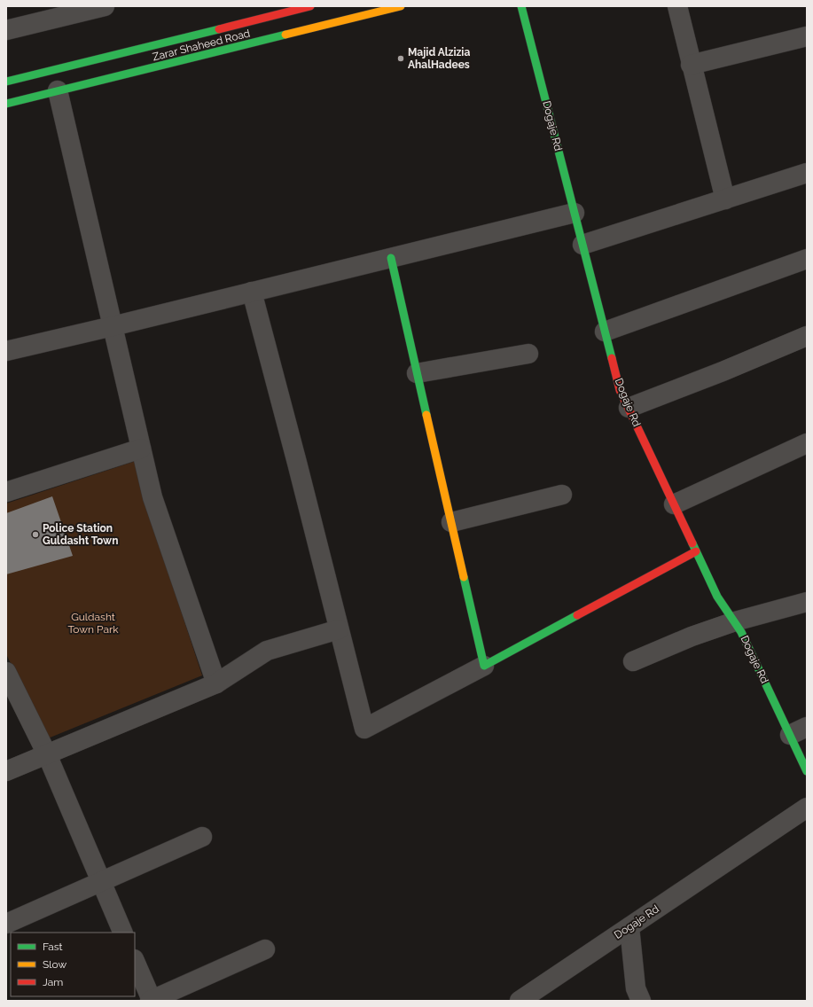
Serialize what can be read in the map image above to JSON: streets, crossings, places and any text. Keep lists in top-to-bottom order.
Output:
{
  "streets": {
    "street": ["Zarar Shaheed Road", "Dogaje Rd"]
  },
  "parks": ["Guldasht Town Park"],
  "places": ["Majid Alzizia AhalHadees", "Police Station Guldasht Town"],
  "legend": ["Fast", "Slow", "Jam"]
}
